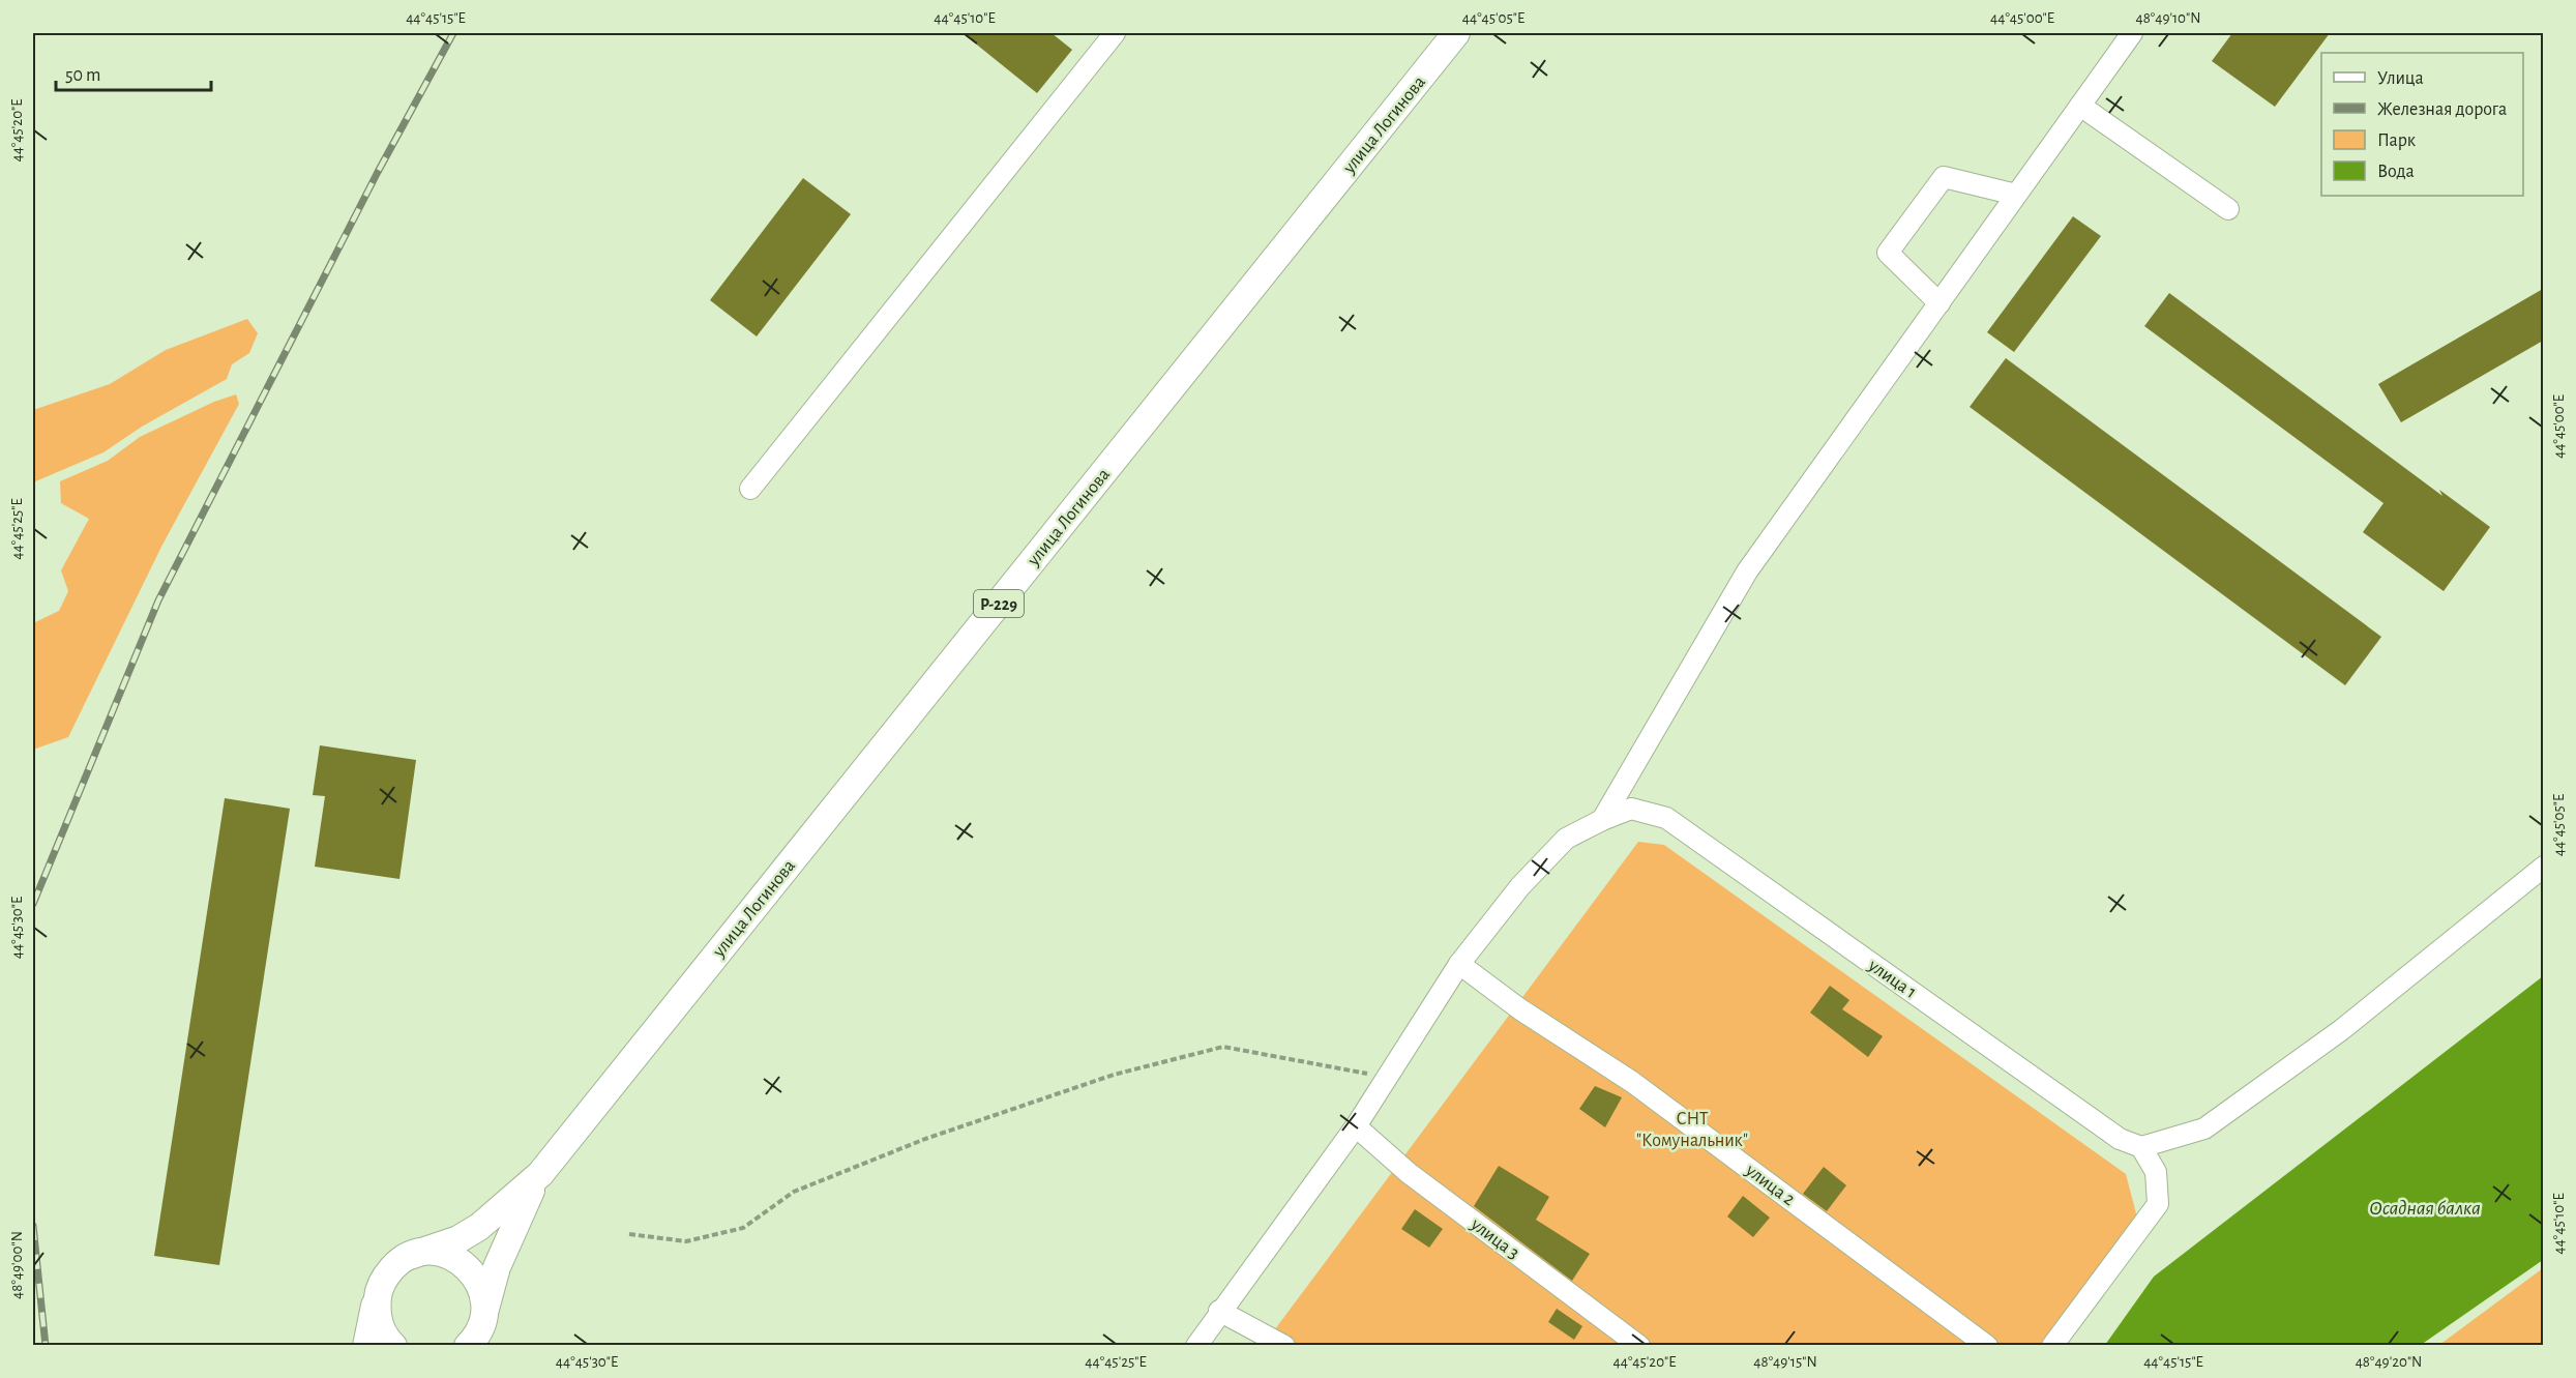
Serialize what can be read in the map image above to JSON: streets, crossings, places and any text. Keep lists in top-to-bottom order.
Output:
{
  "streets": {
    "main road": ["улица Логинова", "Р-229"],
    "street": ["улица 1", "улица 2", "улица 3"]
  },
  "water": ["Осадная балка"],
  "parks": ["СНТ \"Комунальник\""],
  "legend": [
    "Улица",
    "Железная дорога",
    "Парк",
    "Вода"
  ],
  "scale_bar": "50 m",
  "coordinates": [
    "44°45'15\"E",
    "44°45'10\"E",
    "44°45'05\"E",
    "44°45'00\"E",
    "48°49'10\"N",
    "44°45'20\"E",
    "44°45'25\"E",
    "44°45'30\"E",
    "48°49'00\"N",
    "48°49'15\"N",
    "48°49'20\"N"
  ]
}
